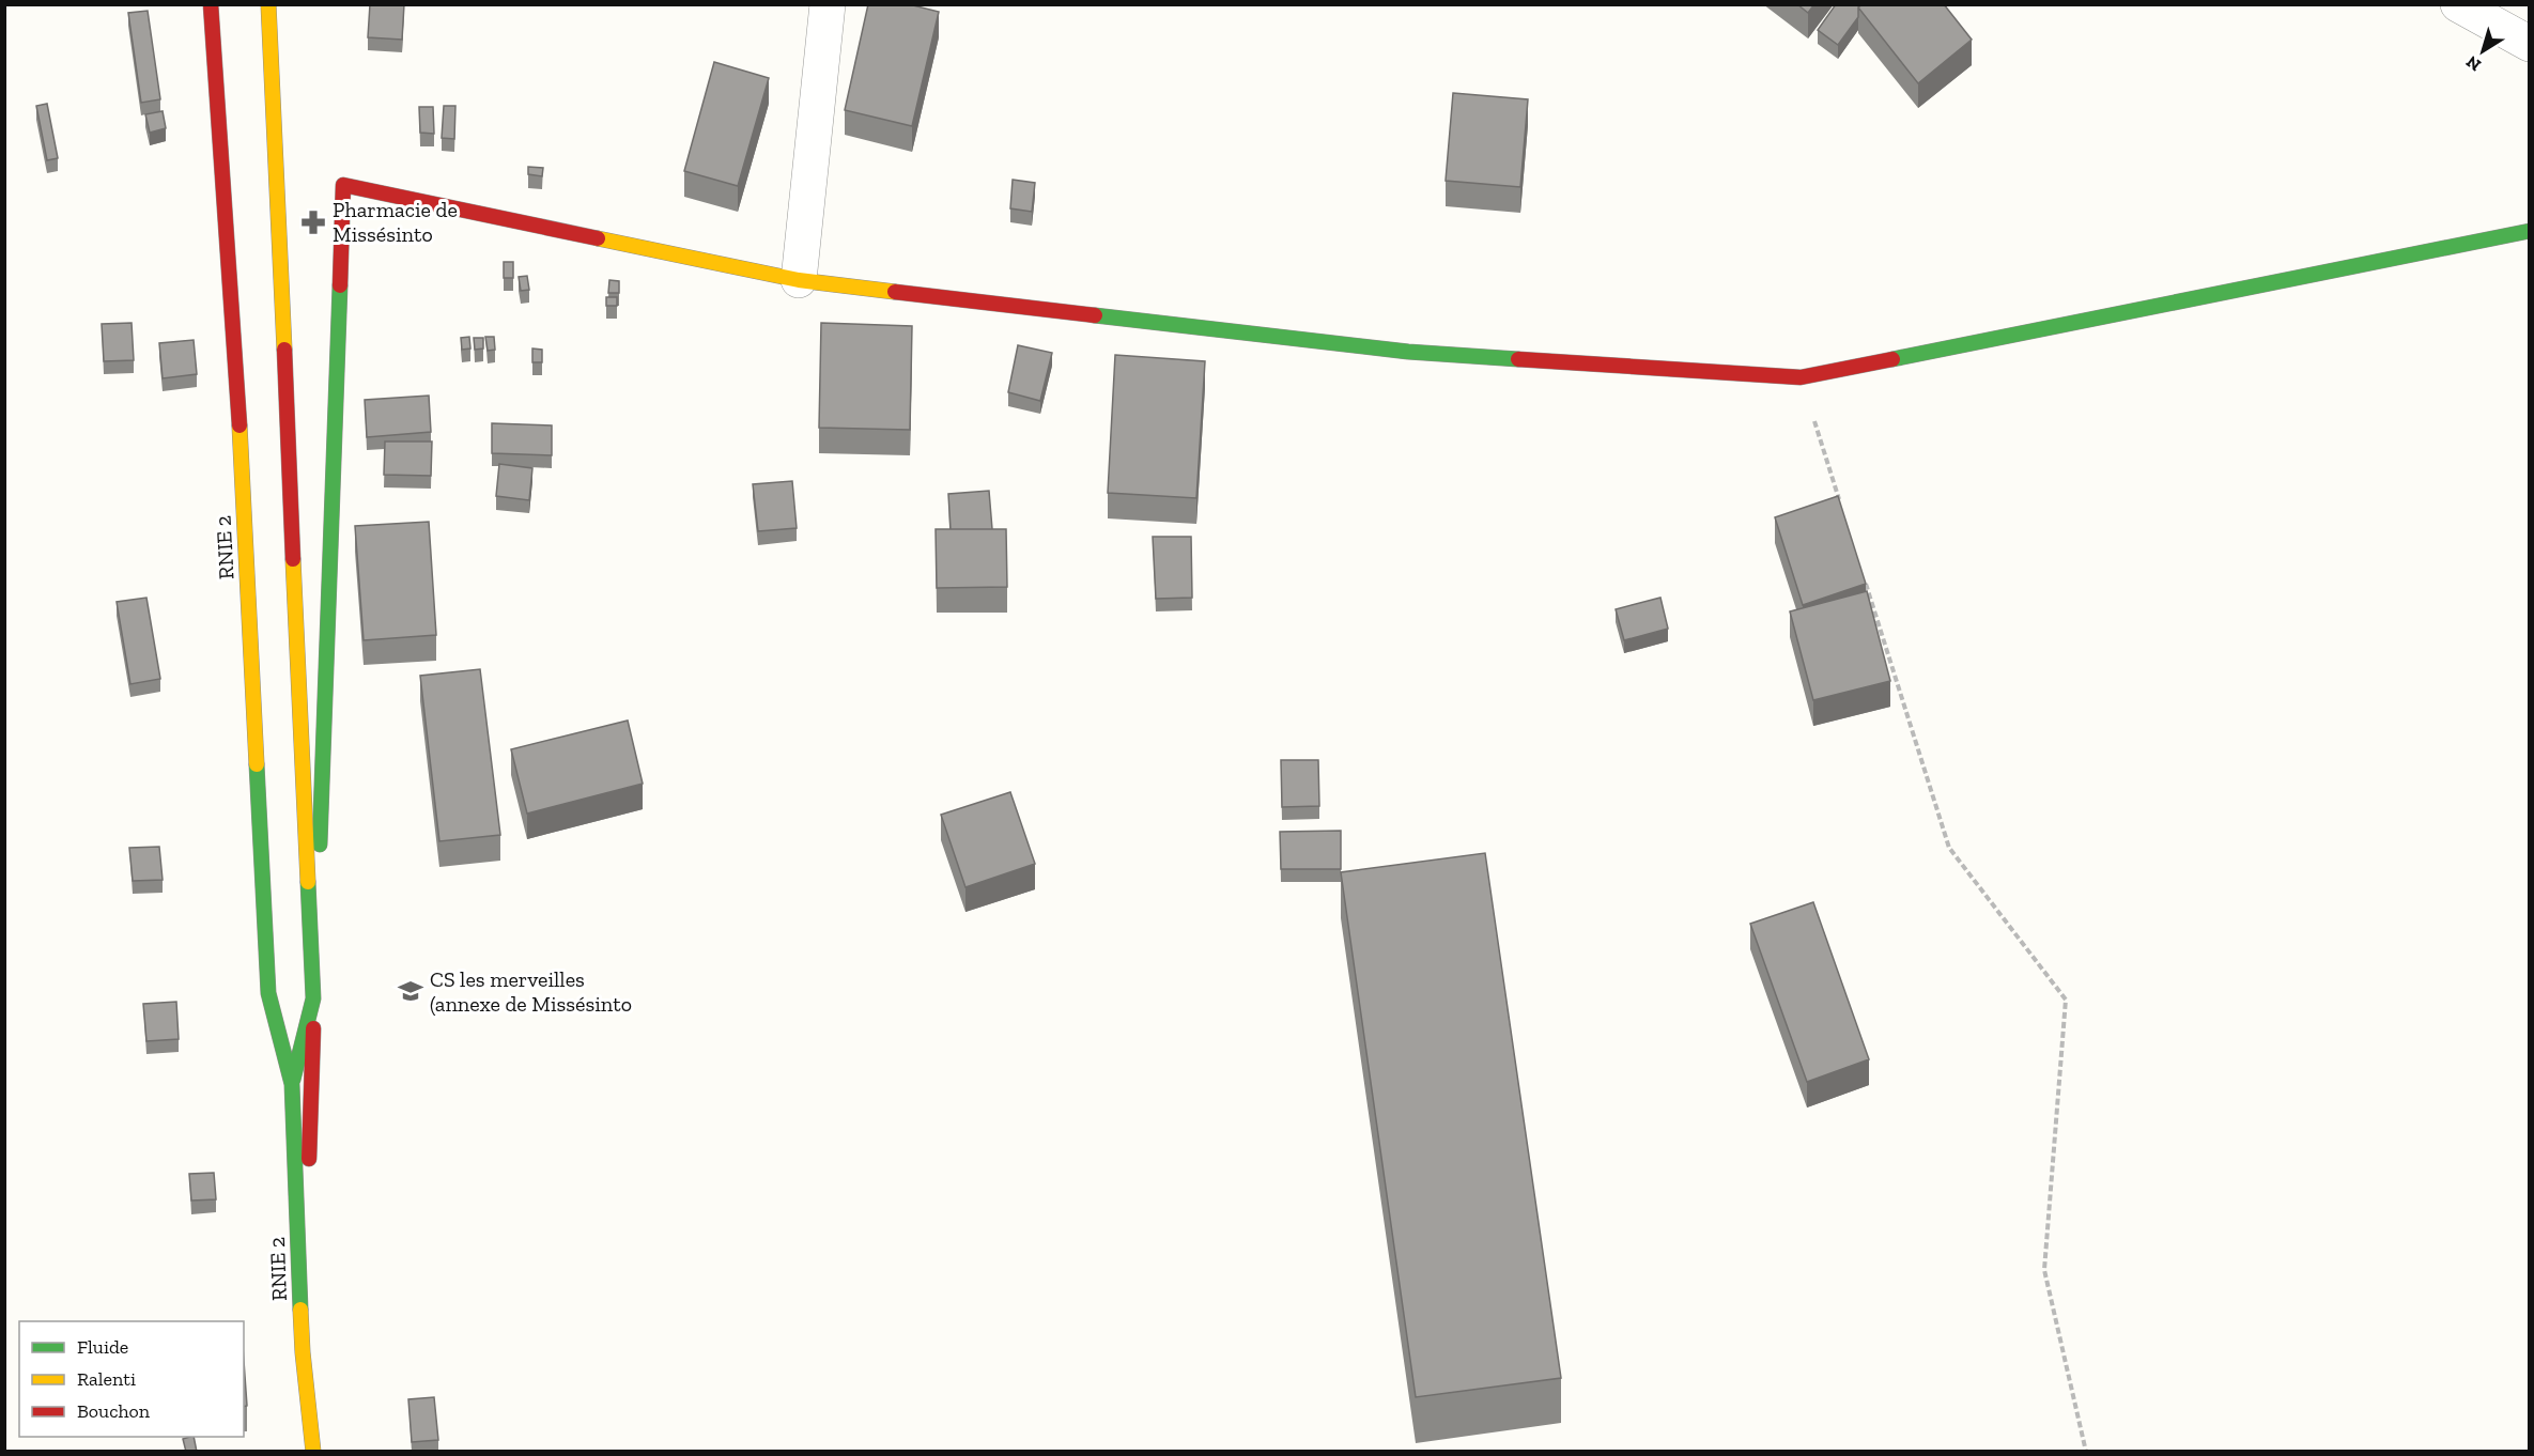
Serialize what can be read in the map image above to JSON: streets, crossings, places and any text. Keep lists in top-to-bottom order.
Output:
{
  "streets": {
    "main road": ["RNIE 2"]
  },
  "places": {
    "pharmacy": ["Pharmacie de Missésinto"],
    "school or university": ["CS les merveilles (annexe de Missésinto"]
  },
  "legend": ["Fluide", "Ralenti", "Bouchon"],
  "north": "bottom left"
}
